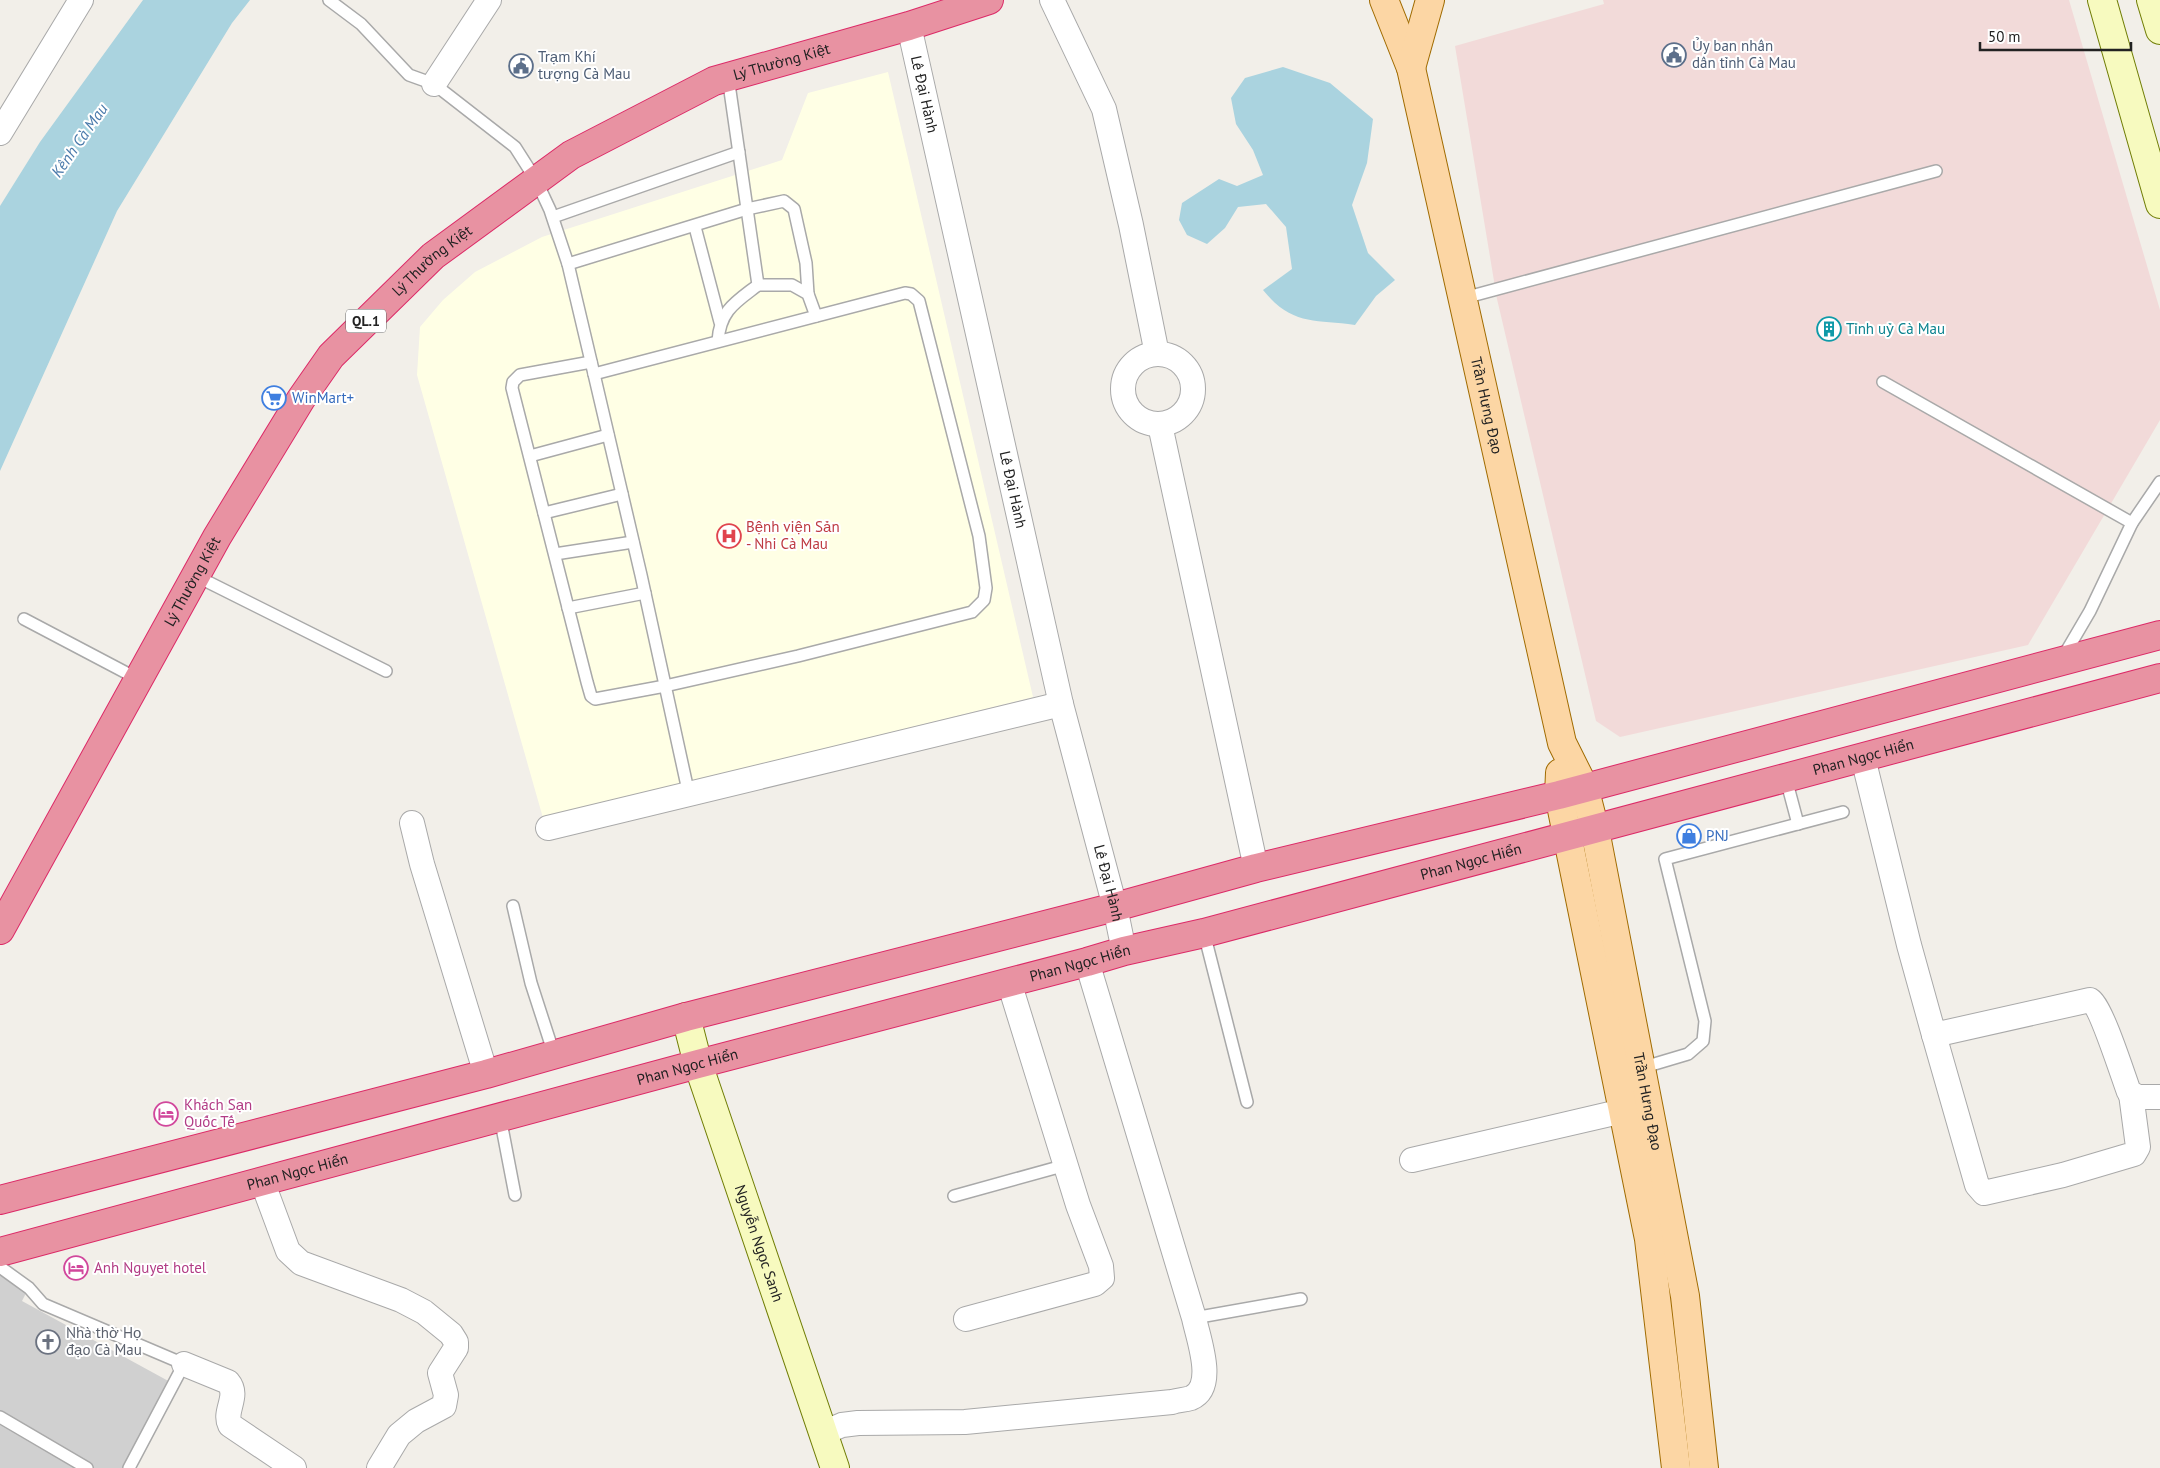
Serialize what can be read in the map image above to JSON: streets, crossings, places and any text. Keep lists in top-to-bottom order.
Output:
{
  "streets": {
    "highway": ["Lý Thường Kiệt", "QL.1", "Phan Ngọc Hiển"],
    "main road": ["Trần Hưng Đạo"],
    "street": ["Lê Đại Hành", "Nguyễn Ngọc Sanh"]
  },
  "crossings": [
    ["Lý Thường Kiệt", "Lê Đại Hành"],
    ["Lê Đại Hành", "Phan Ngọc Hiển"],
    ["Trần Hưng Đạo", "Phan Ngọc Hiển"],
    ["Phan Ngọc Hiển", "Nguyễn Ngọc Sanh"]
  ],
  "water": ["Kênh Cà Mau"],
  "places": {
    "public building": ["Ủy ban nhân dân tỉnh Cà Mau", "Trạm Khí tượng Cà Mau"],
    "building": ["Tỉnh uỷ Cà Mau"],
    "supermarket": ["WinMart+"],
    "hospital": ["Bệnh viện Sản - Nhi Cà Mau"],
    "shop": ["PNJ"],
    "hotel": ["Khách Sạn Quốc Tế", "Anh Nguyet hotel"],
    "church": ["Nhà thờ Họ đạo Cà Mau"]
  },
  "scale_bar": "50 m"
}
